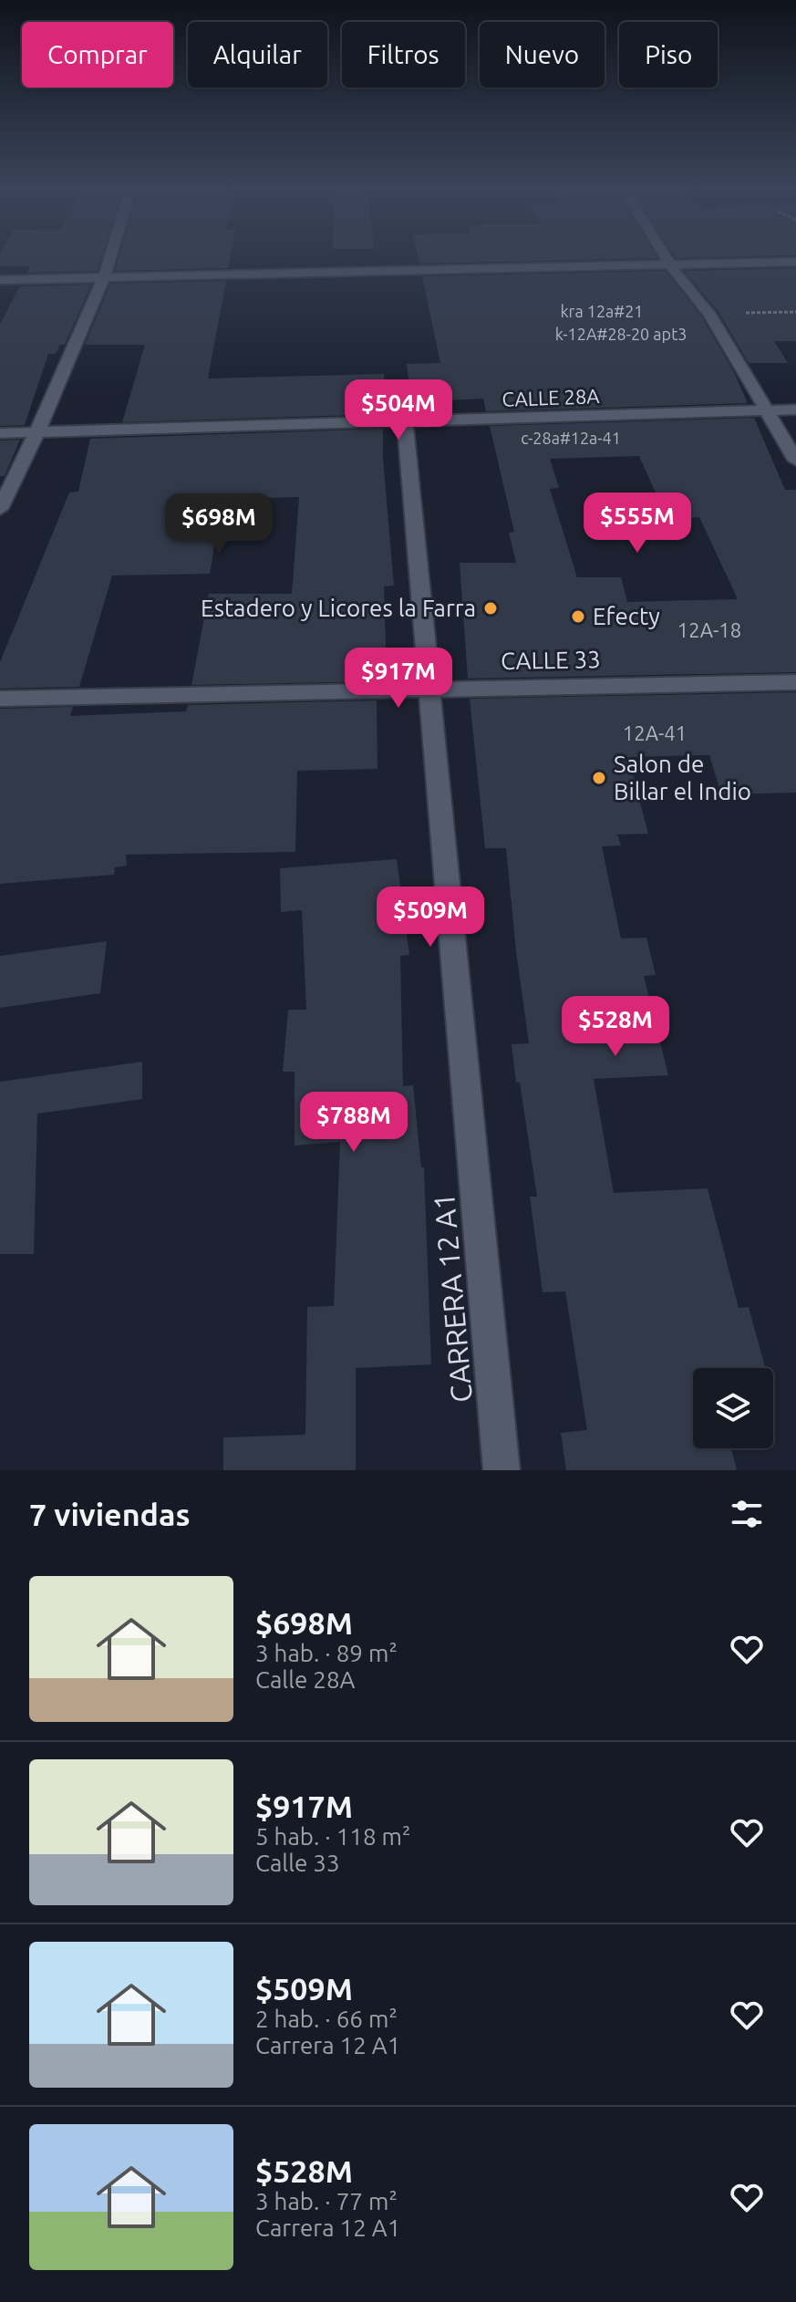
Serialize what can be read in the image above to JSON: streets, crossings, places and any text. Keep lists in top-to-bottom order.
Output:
{
  "streets": {
    "street": ["CALLE 28A", "CALLE 33", "CARRERA 12 A1"]
  },
  "crossings": [
    ["CALLE 28A", "CARRERA 12 A1"],
    ["CALLE 33", "CARRERA 12 A1"]
  ],
  "places": ["Estadero y Licores la Farra", "Efecty", "Salon de Billar el Indio"],
  "house_numbers": [
    "kra 12a#21",
    "k-12A#28-20 apt3",
    "c-28a#12a-41",
    "12A-18",
    "12A-41"
  ],
  "page": {
    "chip": [
      "Comprar",
      "Alquilar",
      "Filtros",
      "Nuevo",
      "Piso"
    ],
    "price": [
      "$504M",
      "$555M",
      "$698M",
      "$917M",
      "$509M",
      "$528M",
      "$788M"
    ],
    "heading": "7 viviendas",
    "list": [
      {
        "name": "$698M",
        "note": "3 hab. · 89 m² · Calle 28A"
      },
      {
        "name": "$917M",
        "note": "5 hab. · 118 m² · Calle 33"
      },
      {
        "name": "$509M",
        "note": "2 hab. · 66 m² · Carrera 12 A1"
      },
      {
        "name": "$528M",
        "note": "3 hab. · 77 m² · Carrera 12 A1"
      }
    ]
  }
}
